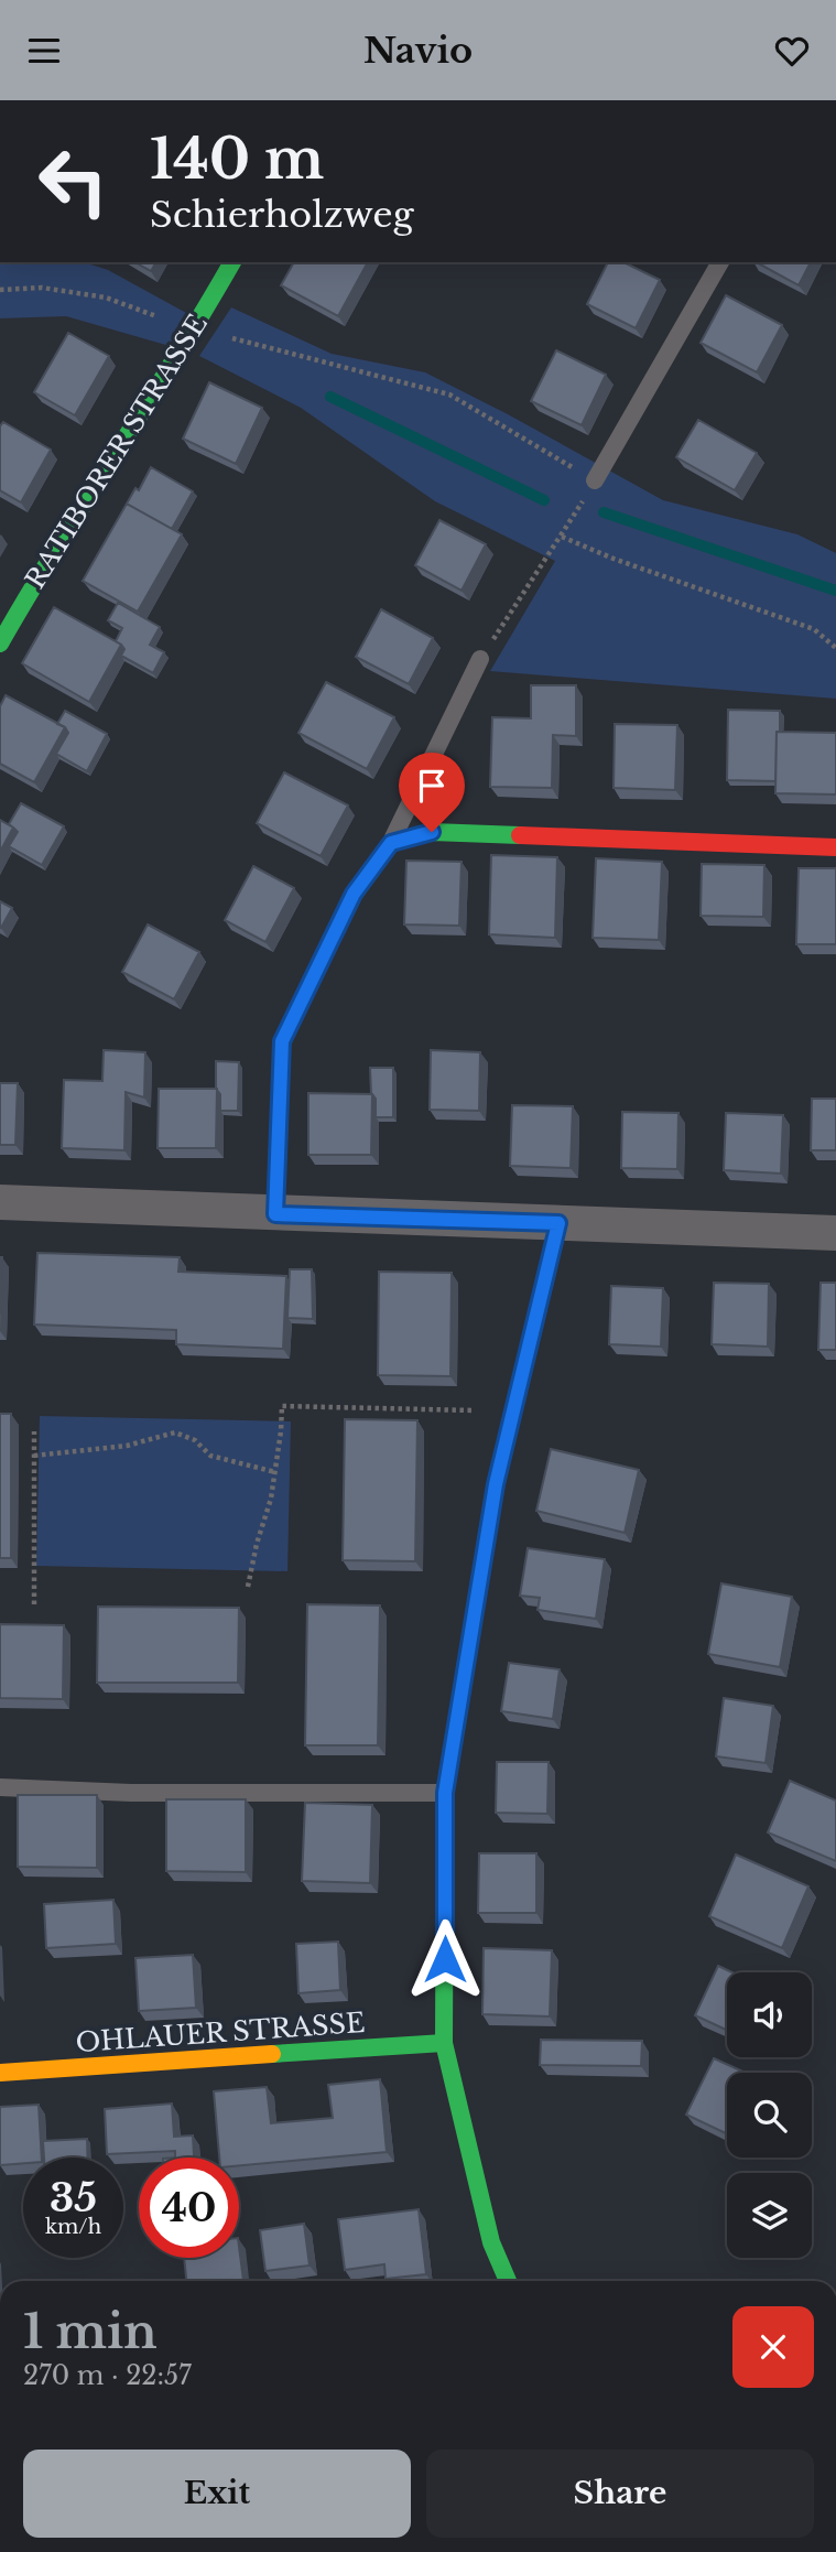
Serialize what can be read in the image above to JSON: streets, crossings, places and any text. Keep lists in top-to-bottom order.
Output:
{
  "streets": {
    "street": ["RATIBORER STRASSE", "OHLAUER STRASSE"]
  },
  "page": {
    "header": "Navio",
    "turn": ["140 m", "Schierholzweg"],
    "speed": "35 km/h",
    "limit": "40",
    "heading": ["1 min", "270 m · 22:57"],
    "buttons": ["Exit", "Share"]
  }
}
